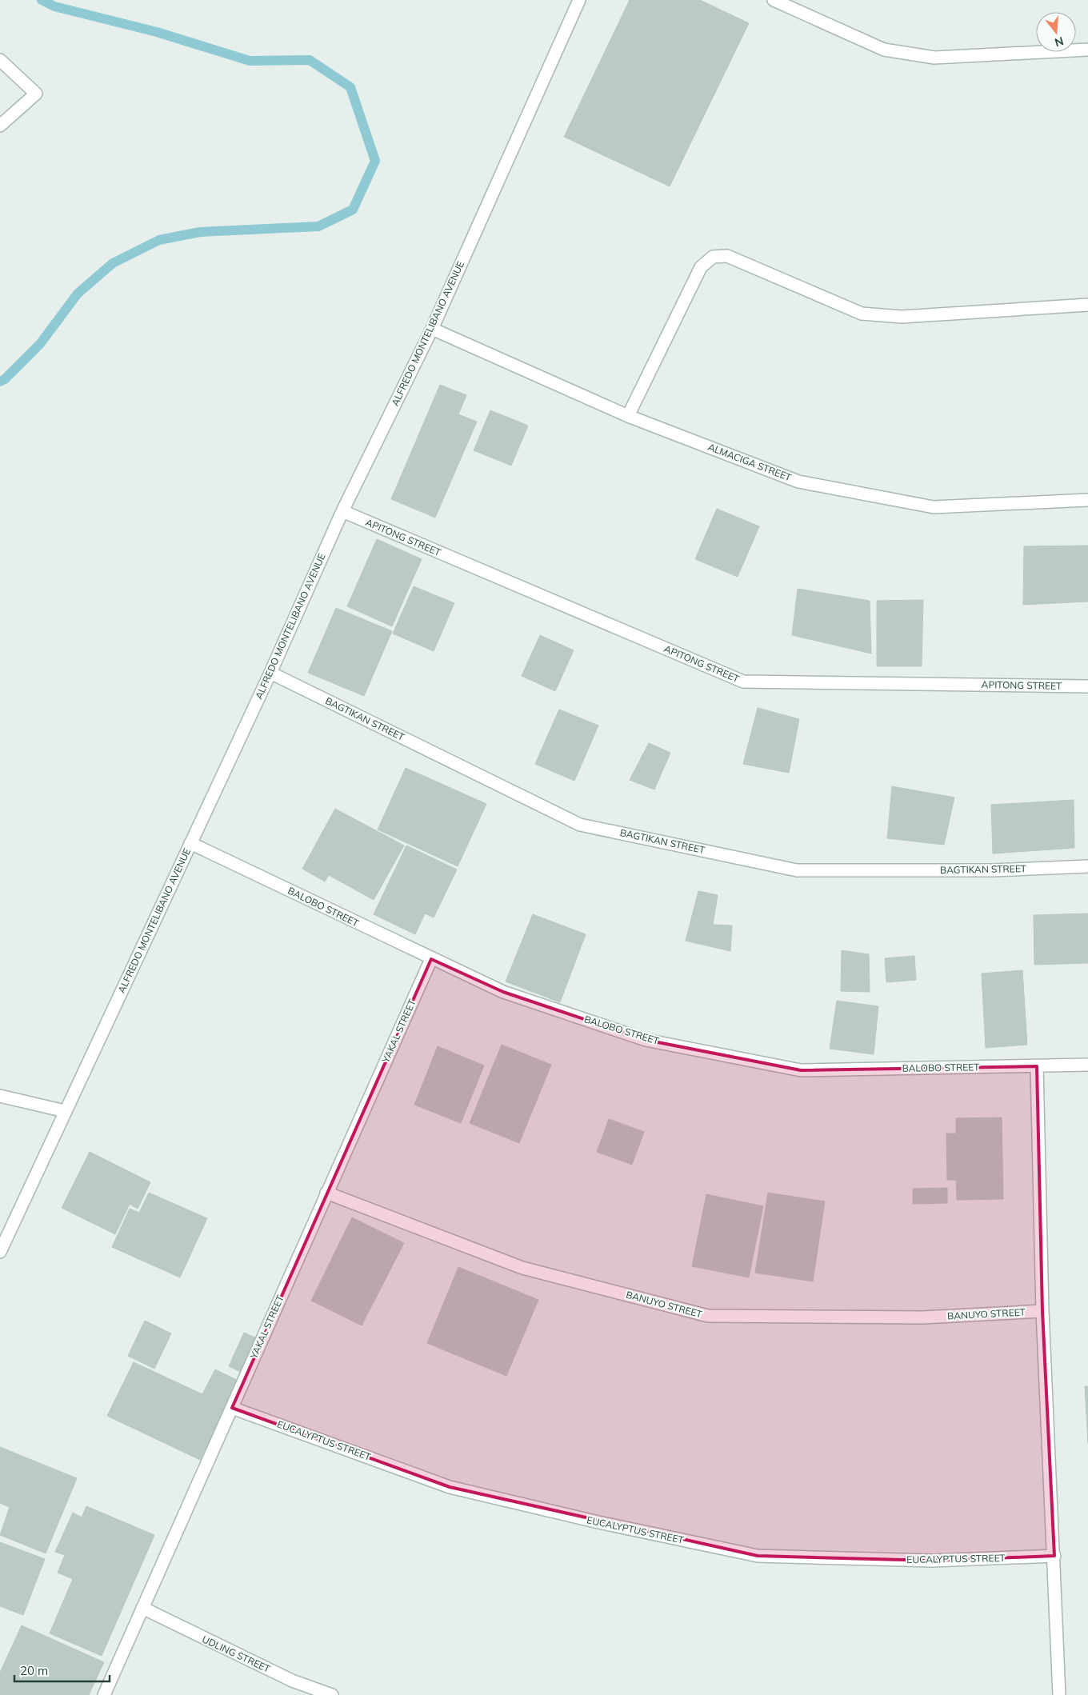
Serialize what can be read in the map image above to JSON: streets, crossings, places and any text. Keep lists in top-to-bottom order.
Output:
{
  "streets": {
    "street": [
      "ALFREDO MONTELIBANO AVENUE",
      "ALMACIGA STREET",
      "APITONG STREET",
      "BAGTIKAN STREET",
      "BALOBO STREET",
      "YAKAL STREET",
      "BANUYO STREET",
      "EUCALYPTUS STREET",
      "UDLING STREET"
    ]
  },
  "crossings": [
    ["ALFREDO MONTELIBANO AVENUE", "ALMACIGA STREET"],
    ["ALFREDO MONTELIBANO AVENUE", "APITONG STREET"],
    ["ALFREDO MONTELIBANO AVENUE", "BAGTIKAN STREET"],
    ["ALFREDO MONTELIBANO AVENUE", "BALOBO STREET"],
    ["BALOBO STREET", "YAKAL STREET"],
    ["YAKAL STREET", "BANUYO STREET"],
    ["YAKAL STREET", "EUCALYPTUS STREET"],
    ["YAKAL STREET", "UDLING STREET"]
  ],
  "scale_bar": "20 m",
  "north": "bottom"
}
